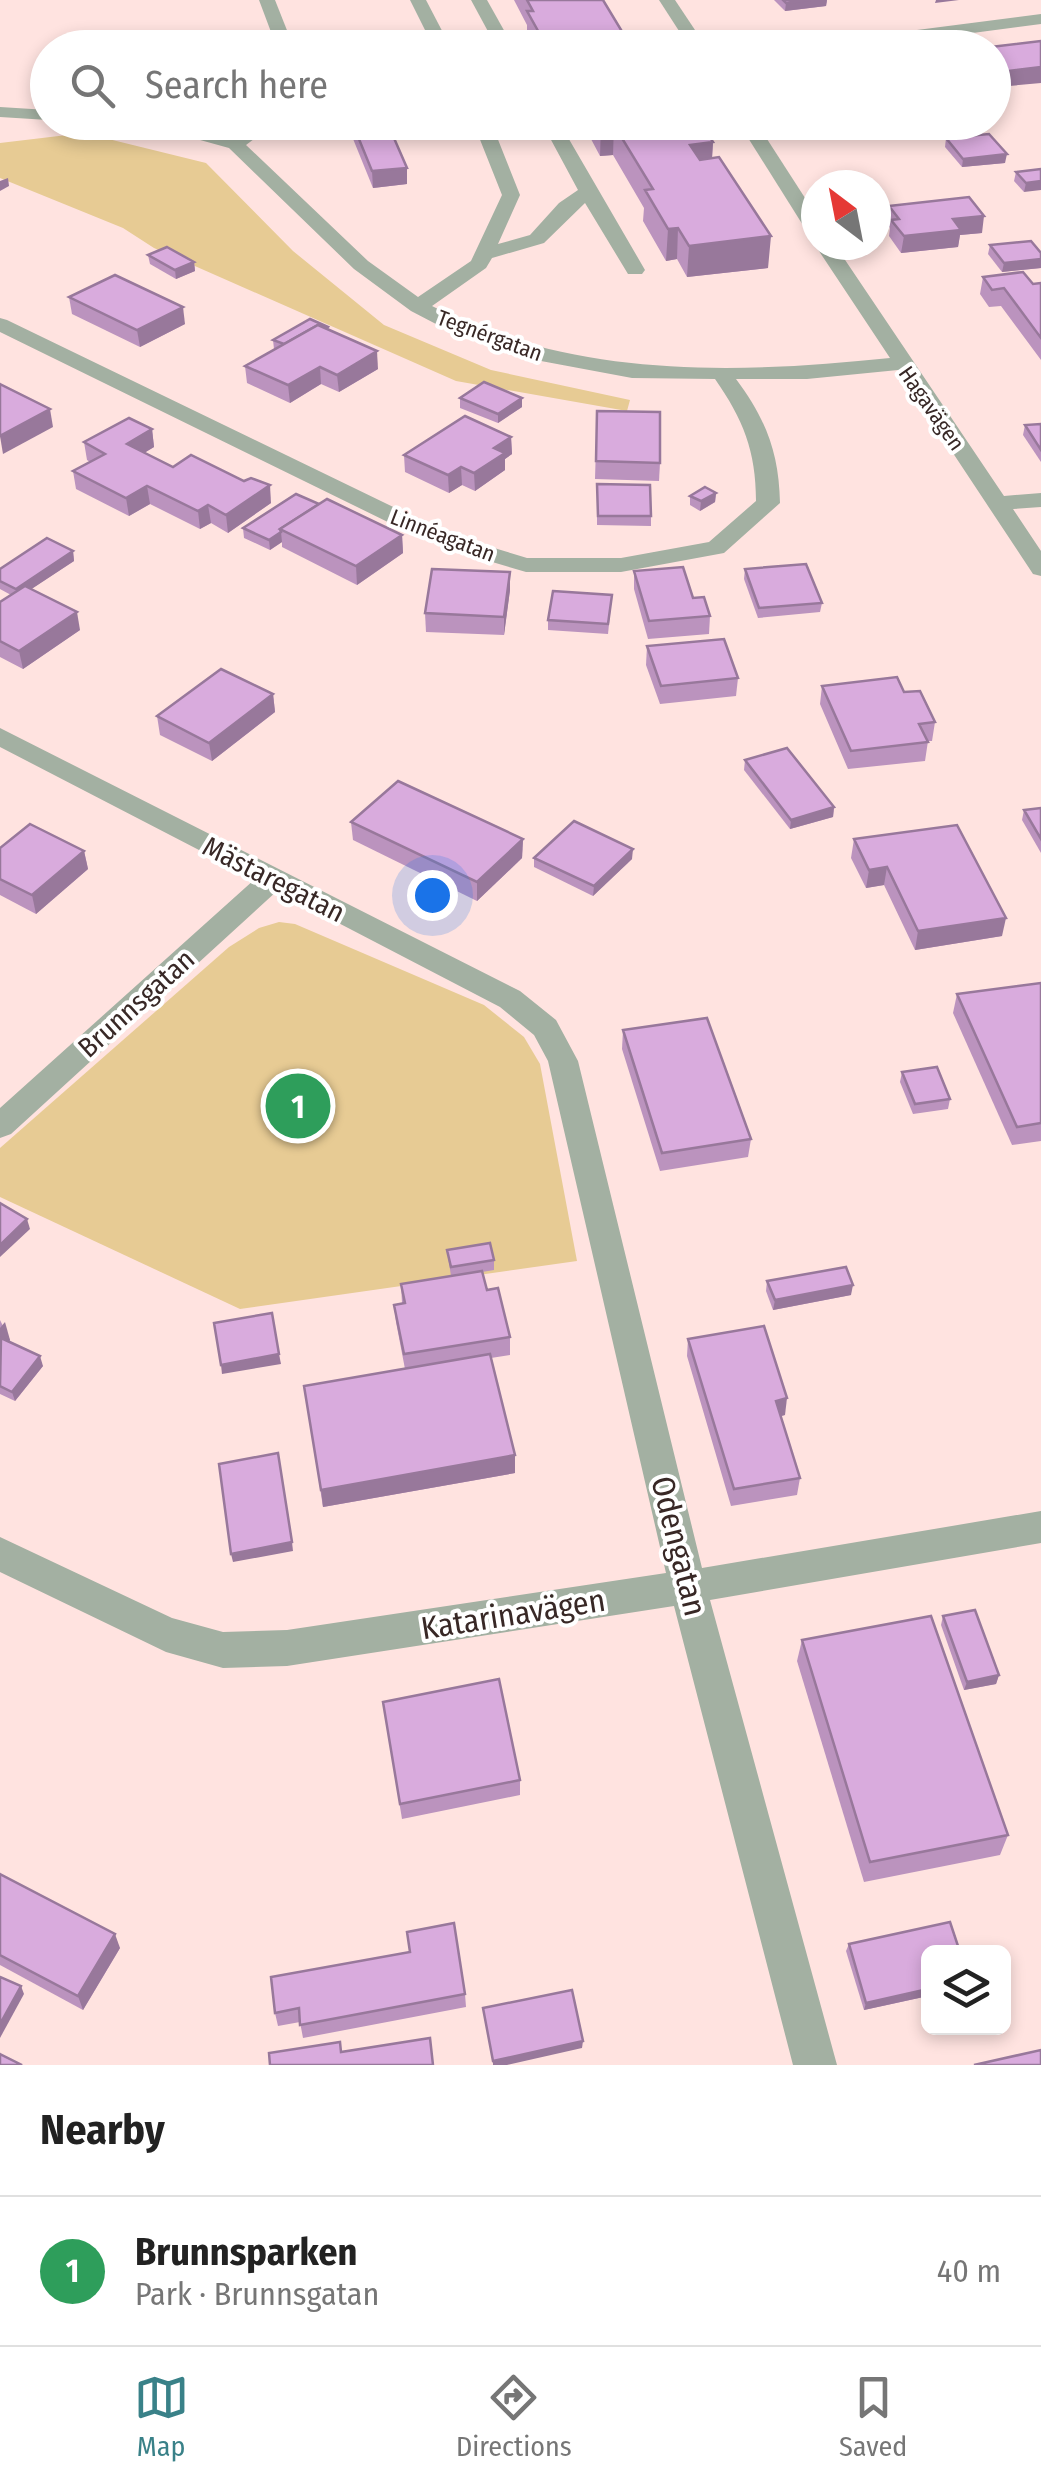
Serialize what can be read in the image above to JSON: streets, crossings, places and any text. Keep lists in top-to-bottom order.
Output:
{
  "streets": {
    "street": [
      "Tegnérgatan",
      "Hagavägen",
      "Linnéagatan",
      "Mästaregatan",
      "Brunnsgatan",
      "Odengatan",
      "Katarinavägen"
    ]
  },
  "crossings": [
    ["Tegnérgatan", "Hagavägen"],
    ["Tegnérgatan", "Linnéagatan"],
    ["Mästaregatan", "Brunnsgatan"],
    ["Mästaregatan", "Odengatan"],
    ["Odengatan", "Katarinavägen"]
  ],
  "north": "top left",
  "page": {
    "search": "Search here",
    "pins": "1",
    "heading": "Nearby",
    "list": [
      {
        "mark": "1",
        "name": "Brunnsparken",
        "note": "Park · Brunnsgatan",
        "value": "40 m"
      }
    ],
    "nav": ["Map", "Directions", "Saved"]
  }
}
